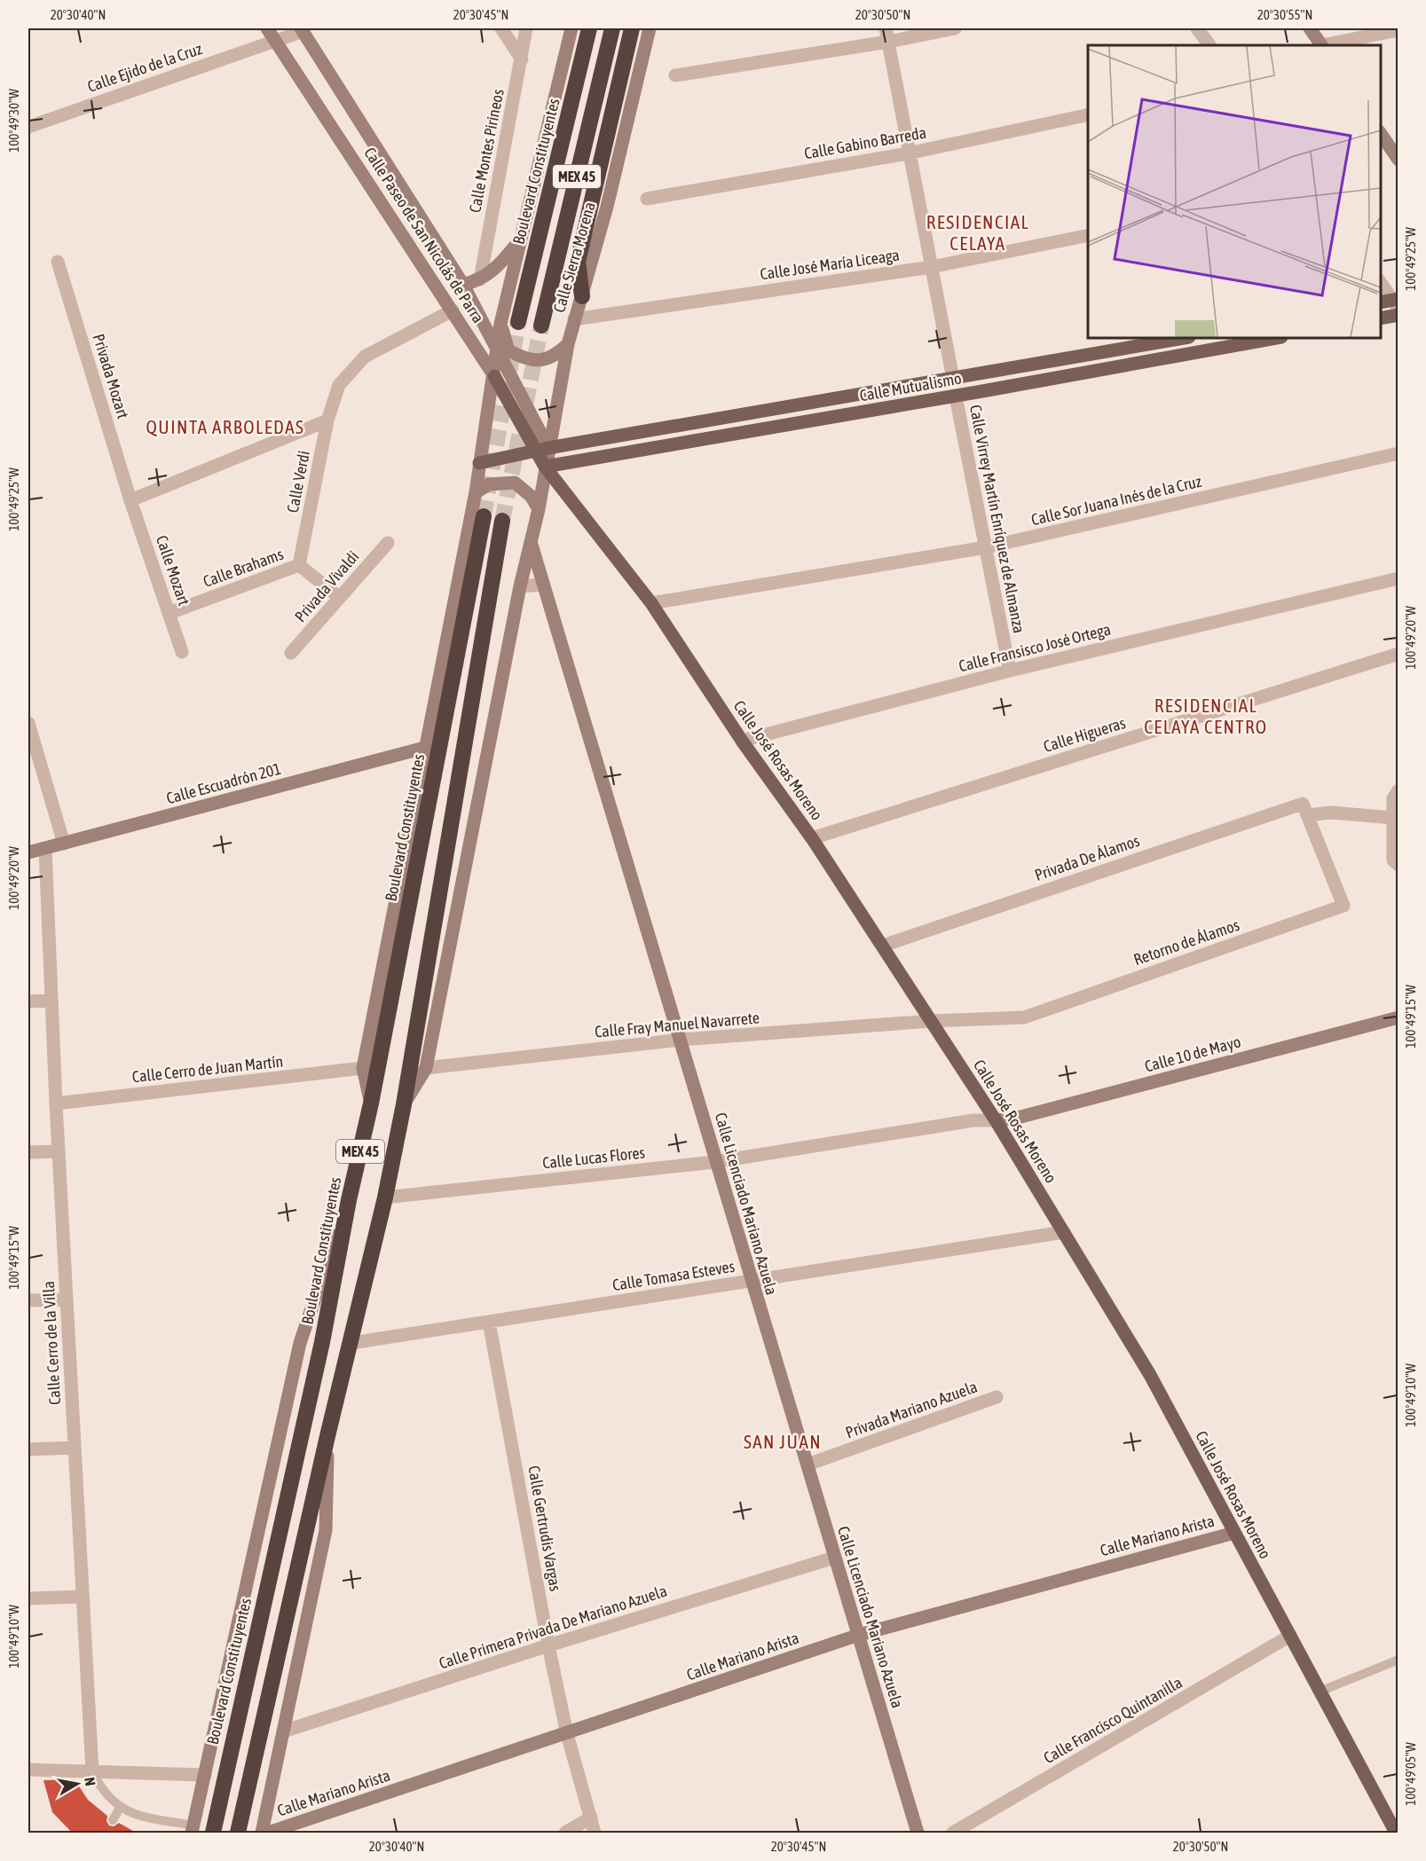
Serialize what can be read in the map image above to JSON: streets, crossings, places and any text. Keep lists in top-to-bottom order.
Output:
{
  "streets": {
    "highway": ["Boulevard Constituyentes", "MEX 45"],
    "main road": [
      "Calle Paseo de San Nicolás de Parra",
      "Calle Mutualismo",
      "Calle Virrey Martín Enríquez de Almanza",
      "Calle José Rosas Moreno"
    ],
    "street": [
      "Calle Ejido de la Cruz",
      "Calle Gabino Barreda",
      "Calle Montes Pirineos",
      "Calle Sierra Morena",
      "Calle José María Liceaga",
      "Privada Mozart",
      "Calle Verdi",
      "Calle Sor Juana Inés de la Cruz",
      "Calle Brahams",
      "Calle Mozart",
      "Privada Vivaldi",
      "Calle Fransisco José Ortega",
      "Calle Higueras",
      "Calle Escuadrón 201",
      "Privada De Álamos",
      "Retorno de Álamos",
      "Calle Fray Manuel Navarrete",
      "Calle 10 de Mayo",
      "Calle Cerro de Juan Martín",
      "Calle Lucas Flores",
      "Calle Licenciado Mariano Azuela",
      "Calle Tomasa Esteves",
      "Calle Cerro de la Villa",
      "Privada Mariano Azuela",
      "Calle Gertrudis Vargas",
      "Calle Mariano Arista",
      "Calle Primera Privada De Mariano Azuela",
      "Calle Francisco Quintanilla"
    ]
  },
  "crossings": [
    ["Calle Ejido de la Cruz", "Calle Paseo de San Nicolás de Parra"],
    ["Calle Gabino Barreda", "Calle Virrey Martín Enríquez de Almanza"],
    ["MEX 45", "Calle Lucas Flores"],
    ["MEX 45", "Calle Tomasa Esteves"],
    ["Calle Paseo de San Nicolás de Parra", "Calle Sierra Morena"],
    ["Calle Paseo de San Nicolás de Parra", "Calle Mutualismo"],
    ["Calle Paseo de San Nicolás de Parra", "Calle Verdi"],
    ["Calle Paseo de San Nicolás de Parra", "Calle José Rosas Moreno"],
    ["Calle Sierra Morena", "Calle José María Liceaga"],
    ["Calle Sierra Morena", "Calle Mutualismo"],
    ["Calle José María Liceaga", "Calle Virrey Martín Enríquez de Almanza"],
    ["Privada Mozart", "Calle Mozart"],
    ["Calle Mutualismo", "Calle Virrey Martín Enríquez de Almanza"],
    ["Calle Mutualismo", "Calle José Rosas Moreno"],
    ["Calle Verdi", "Calle Brahams"],
    ["Calle Sor Juana Inés de la Cruz", "Calle Virrey Martín Enríquez de Almanza"],
    ["Calle Sor Juana Inés de la Cruz", "Calle José Rosas Moreno"],
    ["Calle Virrey Martín Enríquez de Almanza", "Calle Fransisco José Ortega"],
    ["Calle Brahams", "Calle Mozart"],
    ["Calle Fransisco José Ortega", "Calle José Rosas Moreno"],
    ["Calle Higueras", "Calle José Rosas Moreno"],
    ["Calle José Rosas Moreno", "Privada De Álamos"],
    ["Calle José Rosas Moreno", "Retorno de Álamos"],
    ["Calle José Rosas Moreno", "Calle Fray Manuel Navarrete"],
    ["Calle José Rosas Moreno", "Calle 10 de Mayo"],
    ["Calle José Rosas Moreno", "Calle Lucas Flores"],
    ["Calle José Rosas Moreno", "Calle Tomasa Esteves"],
    ["Calle José Rosas Moreno", "Calle Mariano Arista"],
    ["Calle José Rosas Moreno", "Calle Francisco Quintanilla"],
    ["Calle Escuadrón 201", "Calle Cerro de la Villa"],
    ["Privada De Álamos", "Retorno de Álamos"],
    ["Retorno de Álamos", "Calle Fray Manuel Navarrete"],
    ["Calle Fray Manuel Navarrete", "Calle Licenciado Mariano Azuela"],
    ["Calle 10 de Mayo", "Calle Lucas Flores"],
    ["Calle Cerro de Juan Martín", "Calle Cerro de la Villa"],
    ["Calle Lucas Flores", "Calle Licenciado Mariano Azuela"],
    ["Calle Licenciado Mariano Azuela", "Calle Tomasa Esteves"],
    ["Calle Licenciado Mariano Azuela", "Privada Mariano Azuela"],
    ["Calle Licenciado Mariano Azuela", "Calle Mariano Arista"],
    ["Calle Licenciado Mariano Azuela", "Calle Primera Privada De Mariano Azuela"],
    ["Calle Tomasa Esteves", "Calle Gertrudis Vargas"],
    ["Calle Gertrudis Vargas", "Calle Mariano Arista"],
    ["Calle Gertrudis Vargas", "Calle Primera Privada De Mariano Azuela"]
  ],
  "districts": [
    "RESIDENCIAL CELAYA",
    "QUINTA ARBOLEDAS",
    "RESIDENCIAL CELAYA CENTRO",
    "SAN JUAN"
  ],
  "north": "right",
  "coordinates": [
    "20°30'40\"N",
    "20°30'45\"N",
    "20°30'50\"N",
    "20°30'55\"N",
    "100°49'30\"W",
    "100°49'25\"W",
    "100°49'20\"W",
    "100°49'15\"W",
    "100°49'10\"W",
    "100°49'05\"W"
  ]
}
